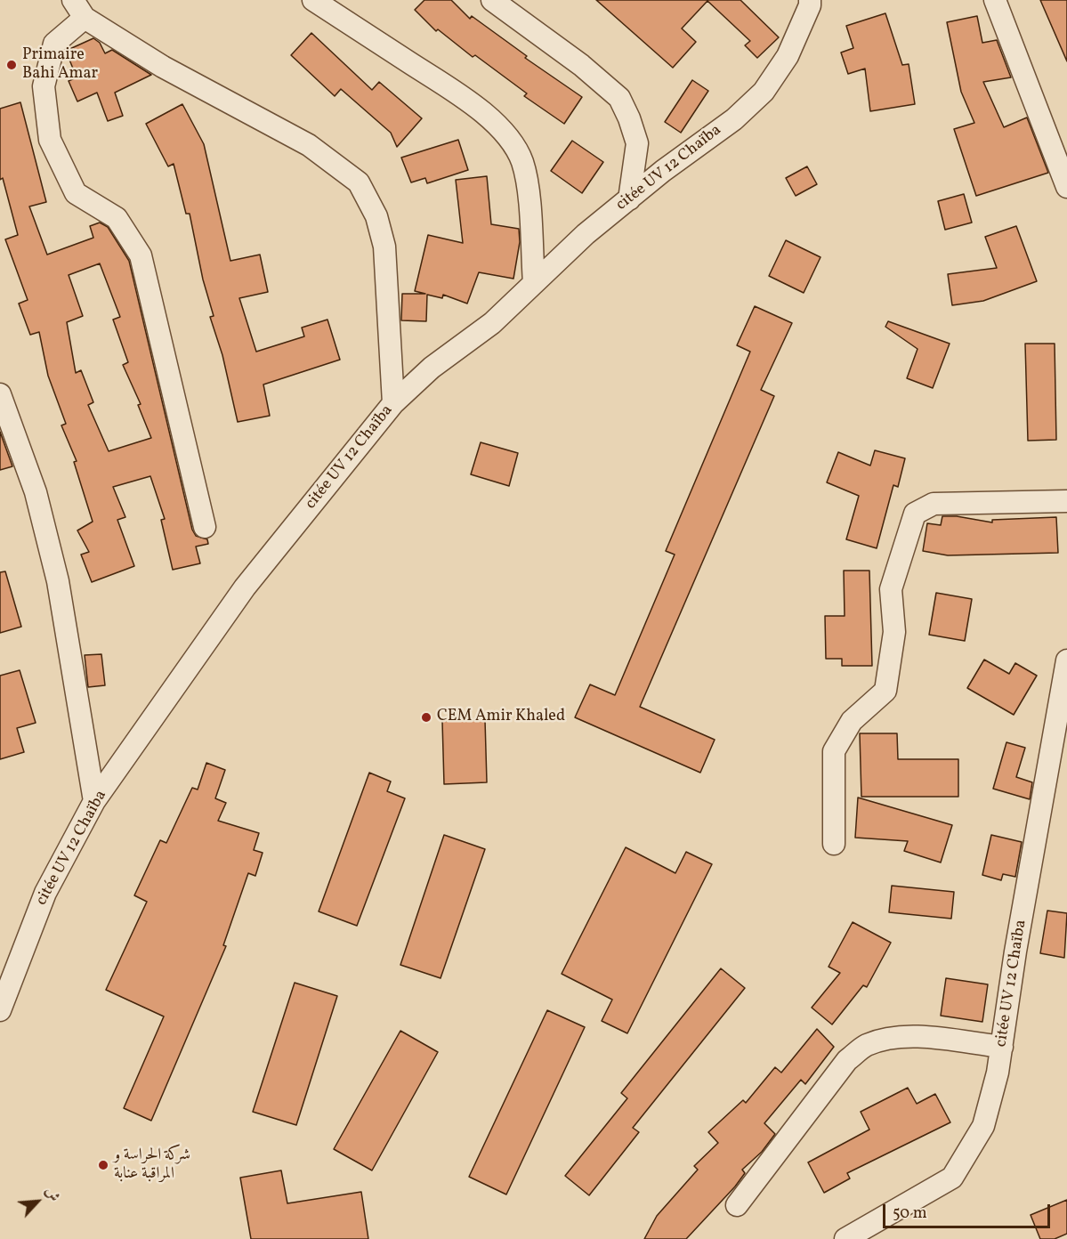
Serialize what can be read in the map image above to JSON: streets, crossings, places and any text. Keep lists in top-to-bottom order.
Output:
{
  "streets": {
    "street": ["citée UV 12 Chaïba"]
  },
  "places": ["Primaire Bahi Amar", "CEM Amir Khaled", "شركة الحراسة و المراقبة عنابة"],
  "scale_bar": "50 m",
  "north": "top right"
}
